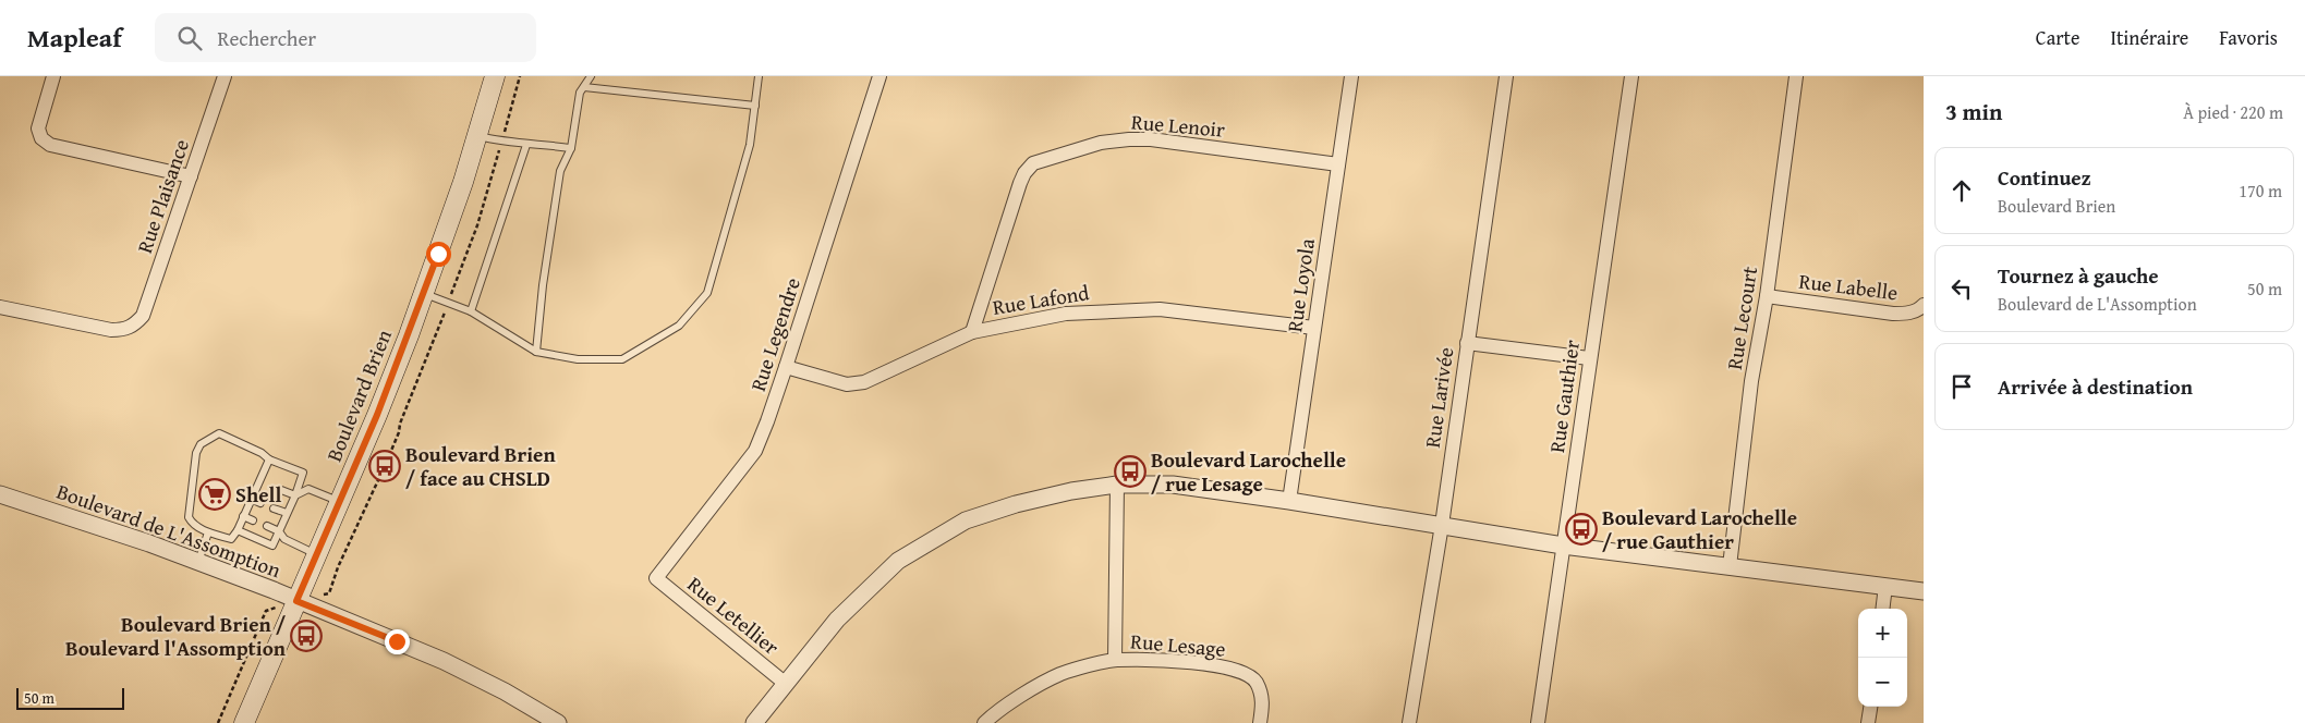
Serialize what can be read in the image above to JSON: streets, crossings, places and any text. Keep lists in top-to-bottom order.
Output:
{
  "streets": {
    "main road": ["Boulevard Brien"],
    "street": [
      "Rue Lenoir",
      "Rue Plaisance",
      "Rue Loyola",
      "Rue Labelle",
      "Rue Lafond",
      "Rue Lecourt",
      "Rue Legendre",
      "Rue Gauthier",
      "Rue Larivée",
      "Boulevard de L'Assomption",
      "Rue Letellier",
      "Rue Lesage"
    ]
  },
  "crossings": [
    ["Rue Lenoir", "Rue Loyola"],
    ["Rue Lenoir", "Rue Lafond"],
    ["Rue Loyola", "Rue Lafond"],
    ["Rue Labelle", "Rue Lecourt"],
    ["Rue Lafond", "Rue Legendre"],
    ["Rue Legendre", "Rue Letellier"],
    ["Boulevard Brien", "Boulevard de L'Assomption"]
  ],
  "places": {
    "bus stop": [
      "Boulevard Brien / face au CHSLD",
      "Boulevard Larochelle / rue Lesage",
      "Boulevard Larochelle / rue Gauthier",
      "Boulevard Brien / Boulevard l'Assomption"
    ],
    "supermarket": ["Shell"]
  },
  "scale_bar": "50 m",
  "page": {
    "header": "Mapleaf",
    "search": "Rechercher",
    "nav": ["Carte", "Itinéraire", "Favoris"],
    "heading": ["3 min", "À pied · 220 m"],
    "list": [
      ["Continuez", "Boulevard Brien", "170 m"],
      ["Tournez à gauche", "Boulevard de L'Assomption", "50 m"],
      "Arrivée à destination"
    ],
    "map_buttons": ["+", "−"],
    "scale": "50 m"
  }
}
